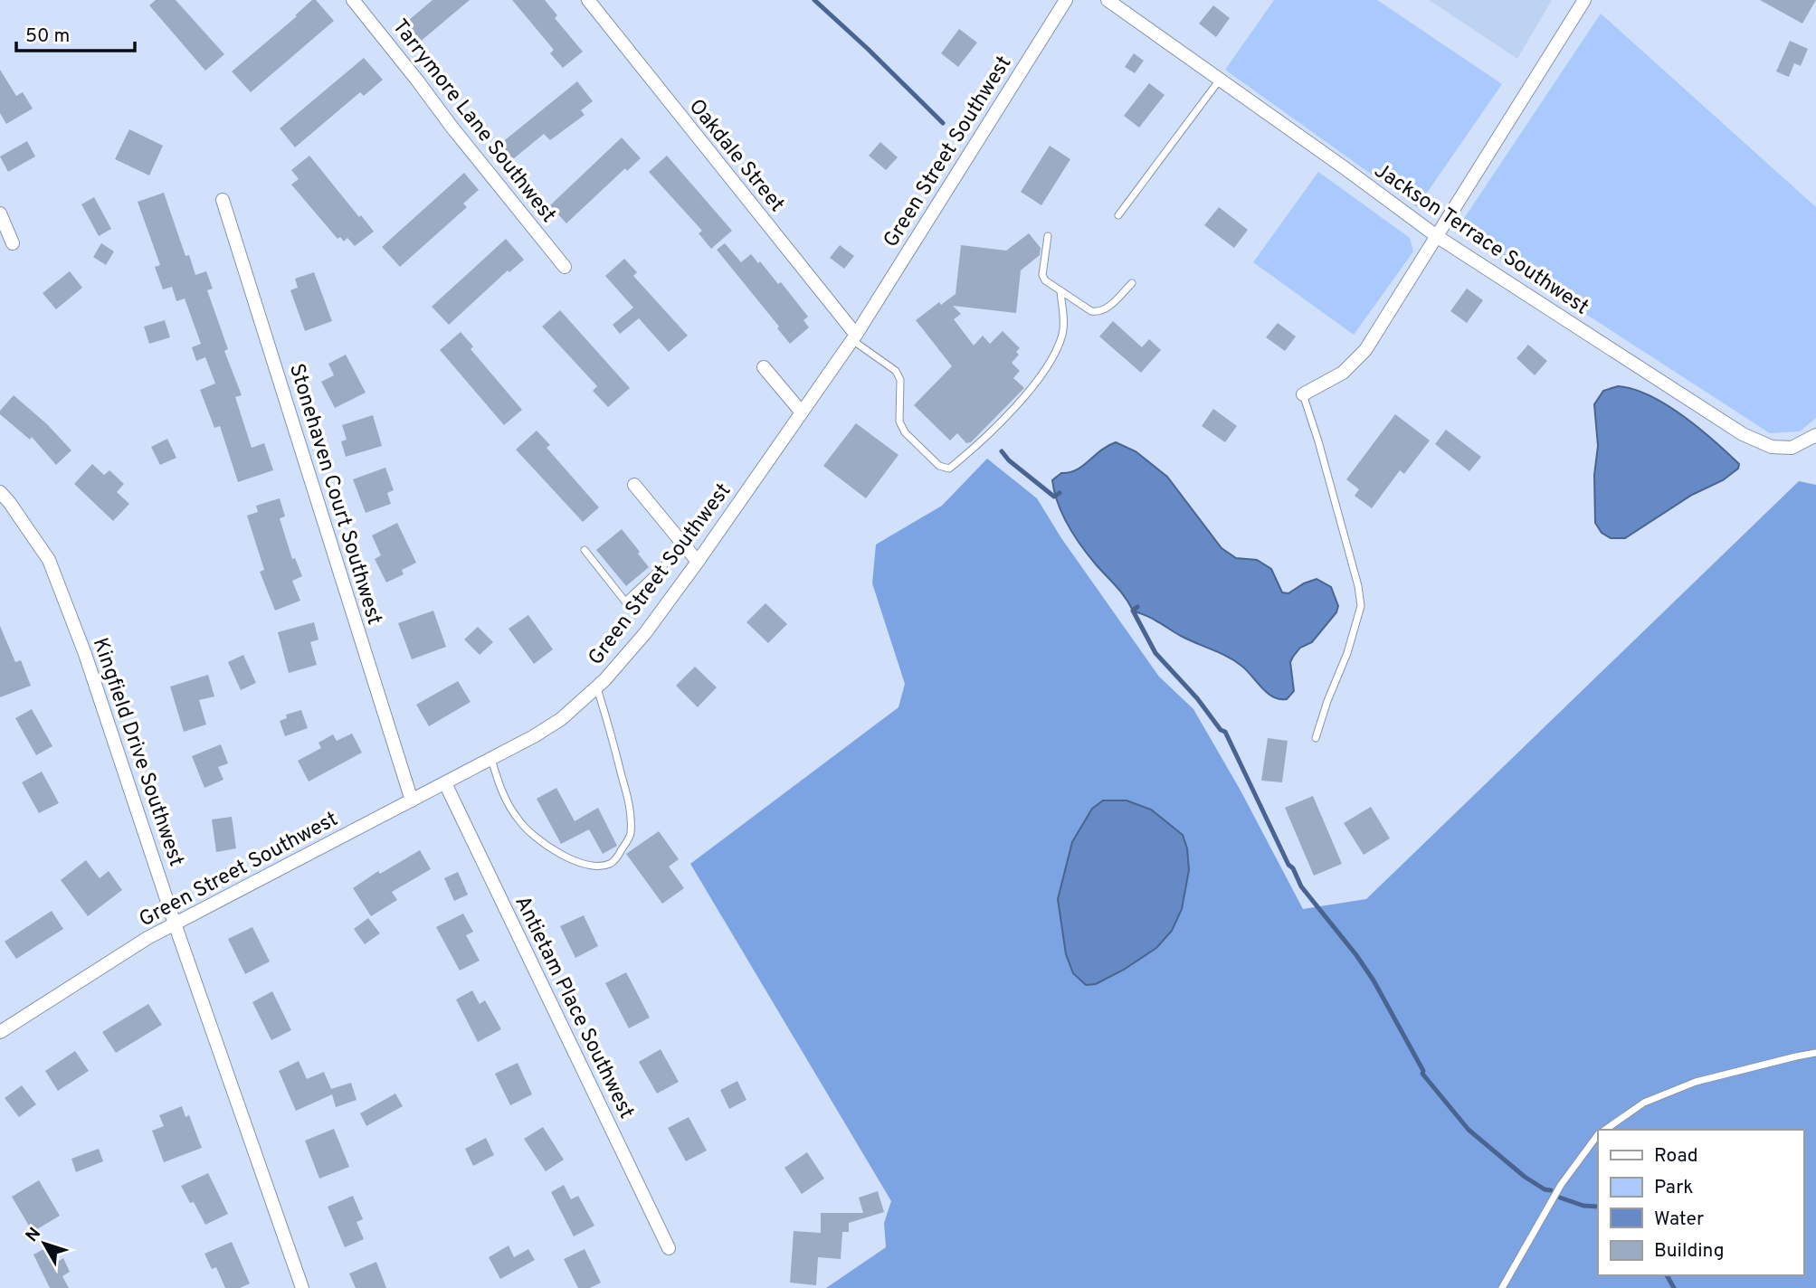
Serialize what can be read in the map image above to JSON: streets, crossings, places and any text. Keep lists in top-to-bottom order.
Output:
{
  "streets": {
    "street": [
      "Tarrymore Lane Southwest",
      "Green Street Southwest",
      "Oakdale Street",
      "Jackson Terrace Southwest",
      "Stonehaven Court Southwest",
      "Kingfield Drive Southwest",
      "Antietam Place Southwest"
    ]
  },
  "crossings": [
    ["Green Street Southwest", "Oakdale Street"],
    ["Green Street Southwest", "Stonehaven Court Southwest"],
    ["Green Street Southwest", "Kingfield Drive Southwest"],
    ["Green Street Southwest", "Antietam Place Southwest"]
  ],
  "legend": [
    "Road",
    "Park",
    "Water",
    "Building"
  ],
  "scale_bar": "50 m",
  "north": "top left"
}
